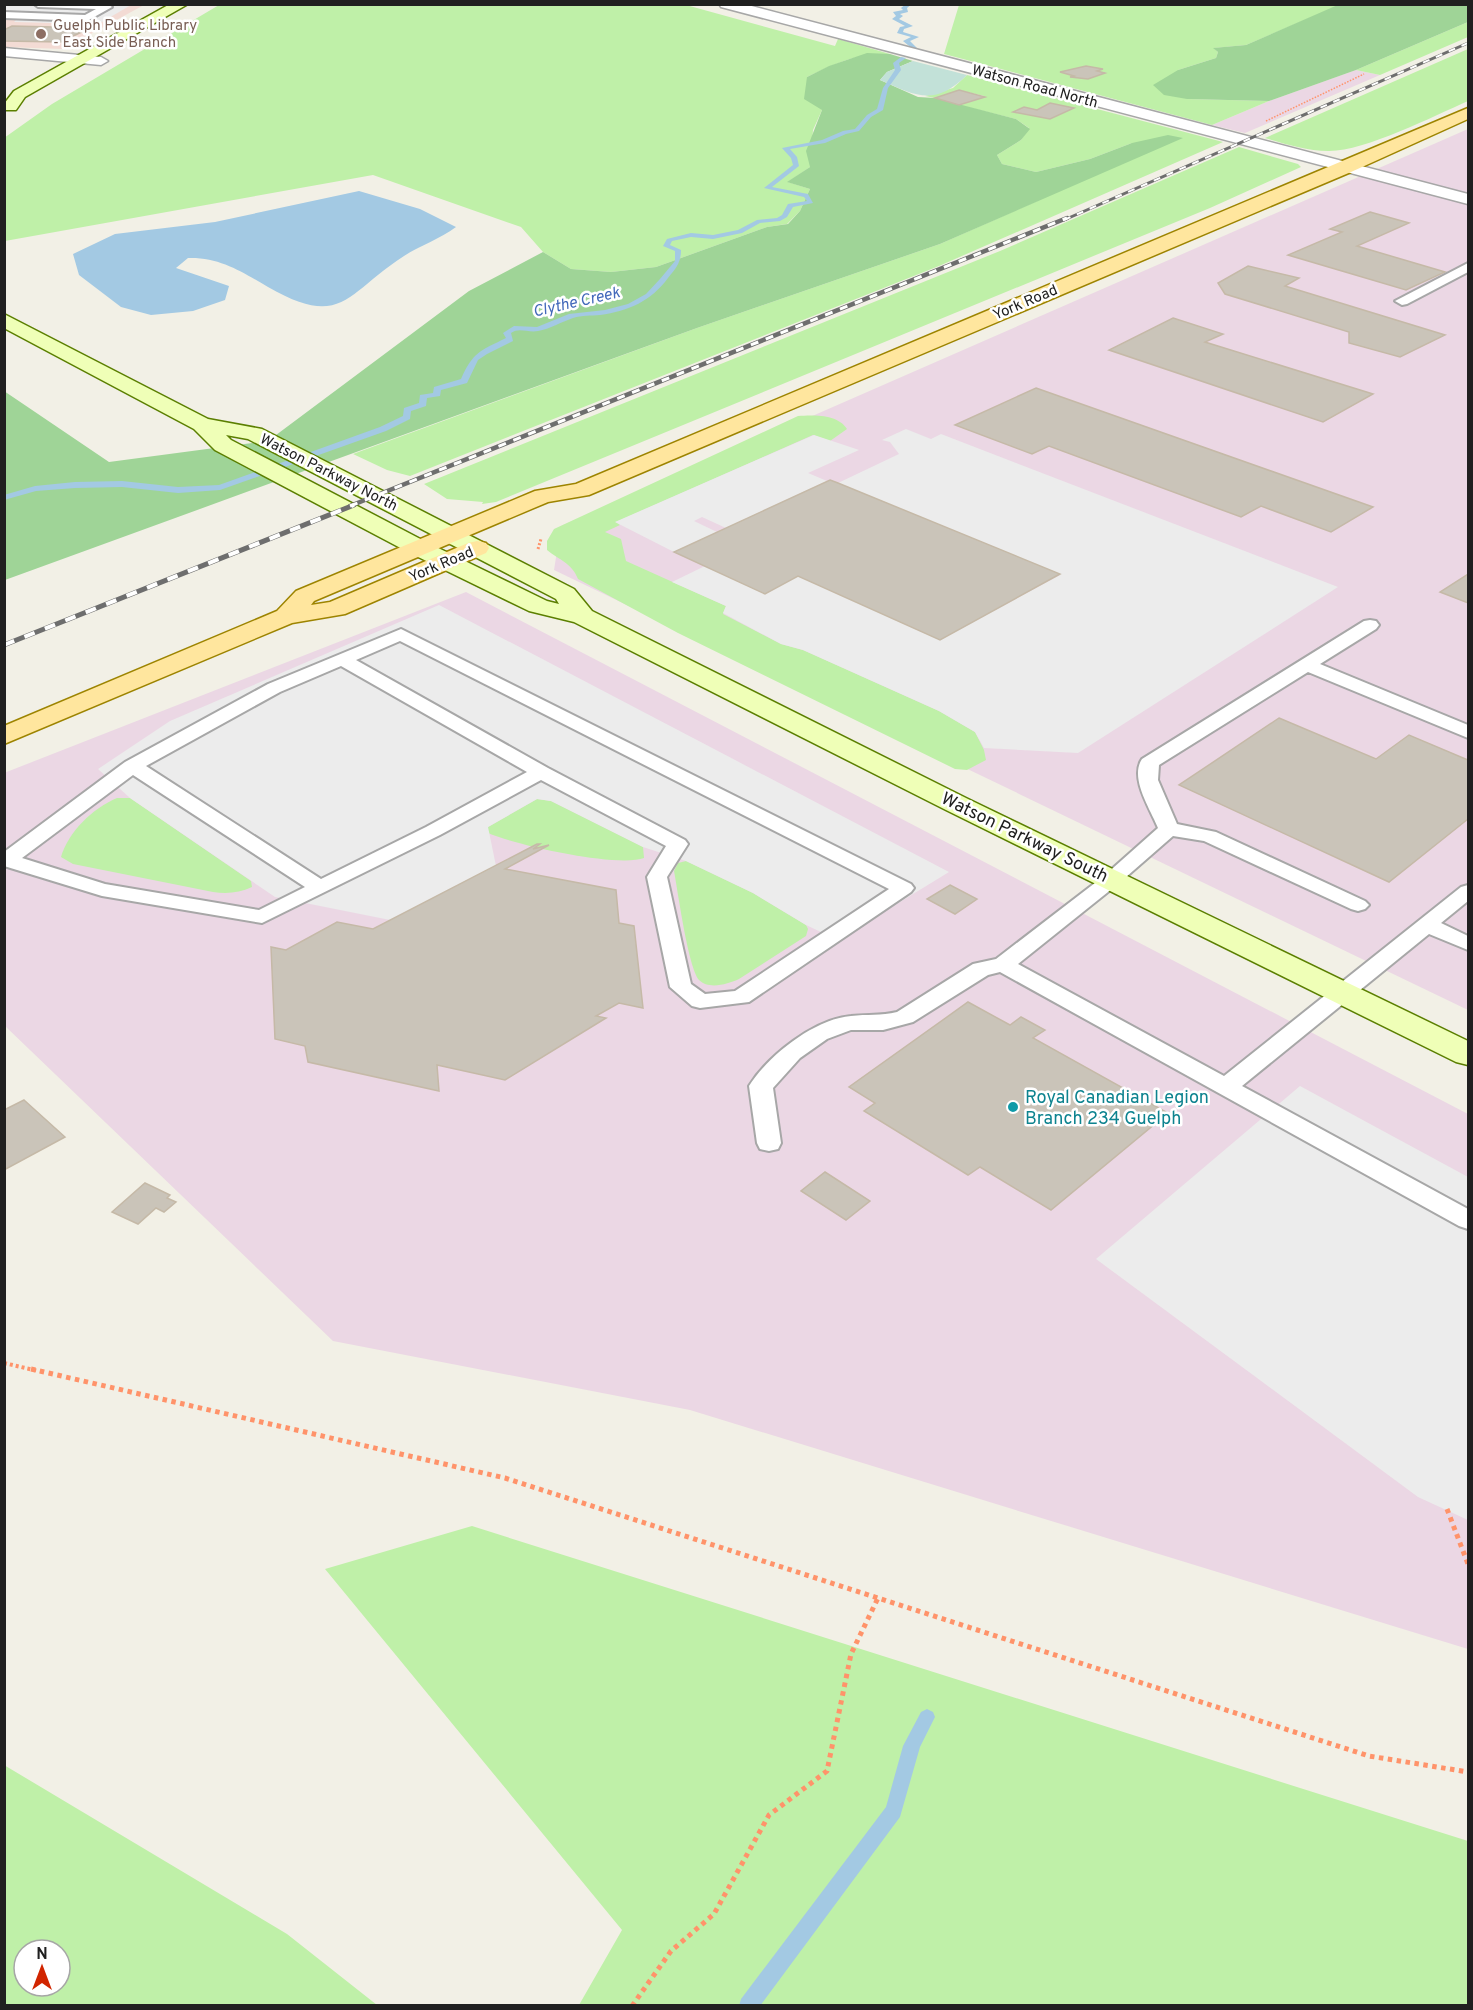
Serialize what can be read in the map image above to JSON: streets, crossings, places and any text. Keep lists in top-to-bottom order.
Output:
{
  "streets": {
    "main road": ["York Road", "Watson Parkway North", "Watson Parkway South"],
    "street": ["Watson Road North"]
  },
  "crossings": [
    ["Watson Road North", "York Road"],
    ["York Road", "Watson Parkway North"],
    ["York Road", "Watson Parkway South"],
    ["Watson Parkway North", "Watson Parkway South"]
  ],
  "water": ["Clythe Creek"],
  "places": ["Guelph Public Library - East Side Branch", "Royal Canadian Legion Branch 234 Guelph"],
  "north": "top"
}
